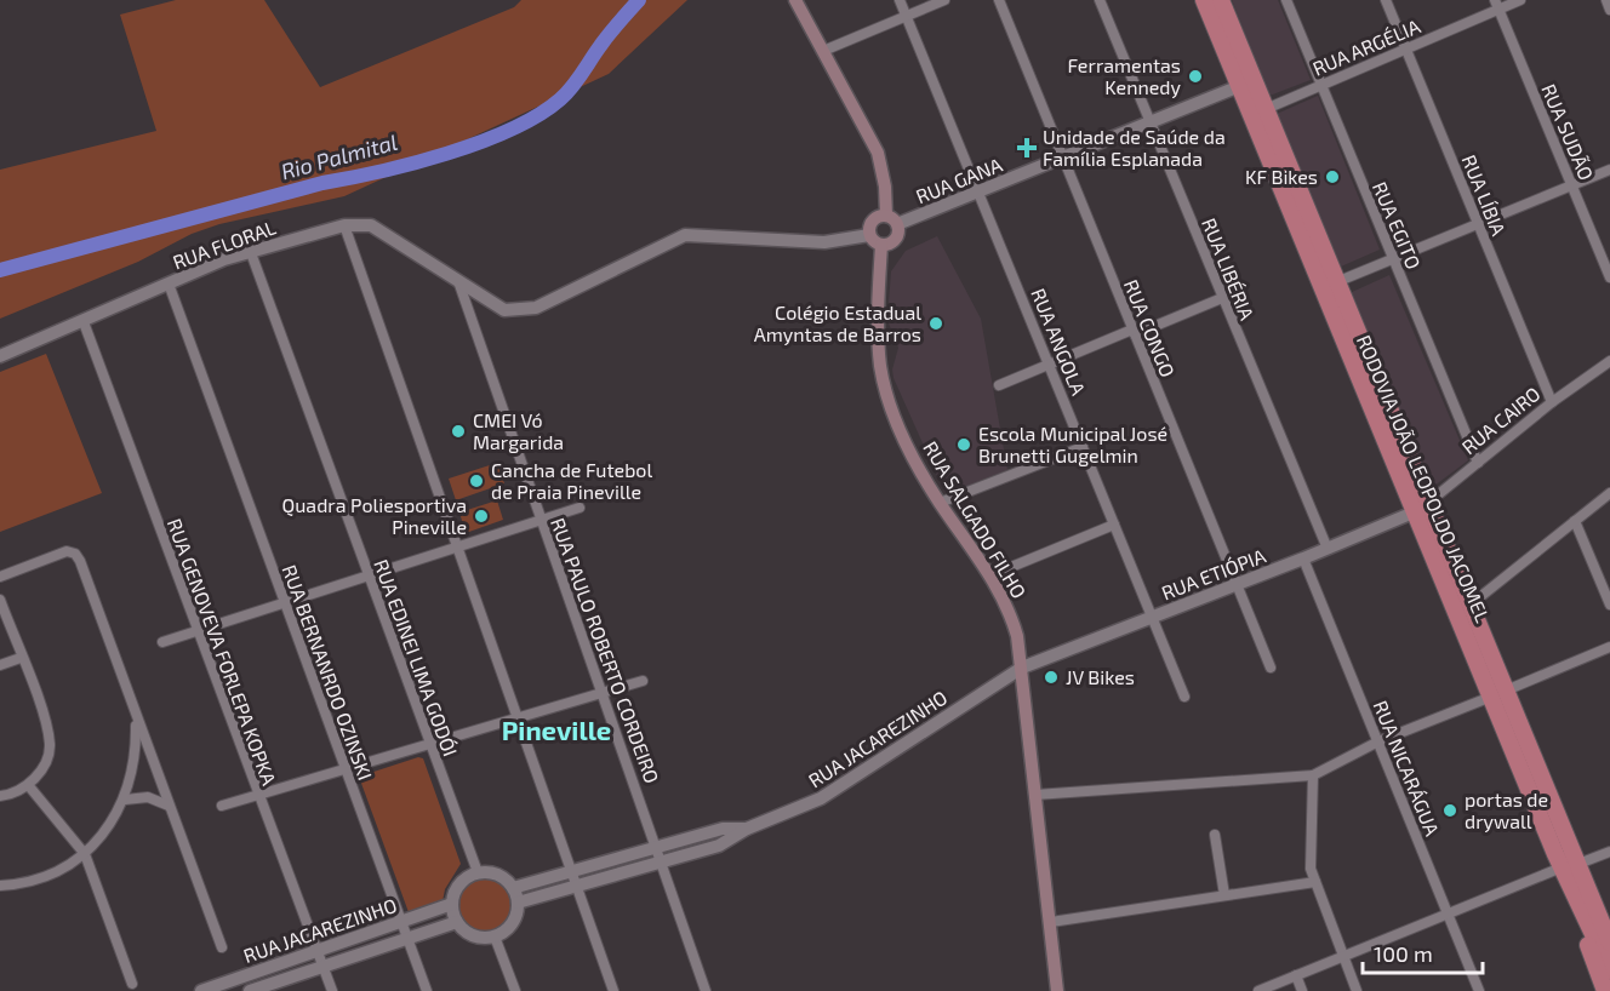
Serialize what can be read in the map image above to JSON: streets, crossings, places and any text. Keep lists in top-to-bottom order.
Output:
{
  "streets": {
    "highway": ["RODOVIA JOÃO LEOPOLDO JACOMEL"],
    "main road": ["RUA SALGADO FILHO"],
    "street": [
      "RUA ARGÉLIA",
      "RUA SUDÃO",
      "RUA GANA",
      "RUA LÍBIA",
      "RUA EGITO",
      "RUA FLORAL",
      "RUA LIBÉRIA",
      "RUA CONGO",
      "RUA ANGOLA",
      "RUA CAIRO",
      "RUA ETIÓPIA",
      "RUA PAULO ROBERTO CORDEIRO",
      "RUA GENOVEVA FORLEPA KOPKA",
      "RUA EDINEI LIMA GODÓI",
      "RUA BERNANRDO OZINSKI",
      "RUA JACAREZINHO",
      "RUA NICARÁGUA"
    ]
  },
  "crossings": [
    ["RUA ARGÉLIA", "RUA SUDÃO"],
    ["RUA ARGÉLIA", "RUA LÍBIA"],
    ["RUA ARGÉLIA", "RUA EGITO"],
    ["RUA ARGÉLIA", "RODOVIA JOÃO LEOPOLDO JACOMEL"],
    ["RUA GANA", "RUA LIBÉRIA"],
    ["RUA GANA", "RUA CONGO"],
    ["RUA GANA", "RUA ANGOLA"],
    ["RUA GANA", "RODOVIA JOÃO LEOPOLDO JACOMEL"],
    ["RUA LÍBIA", "RUA CAIRO"],
    ["RUA EGITO", "RUA CAIRO"],
    ["RUA FLORAL", "RUA PAULO ROBERTO CORDEIRO"],
    ["RUA FLORAL", "RUA GENOVEVA FORLEPA KOPKA"],
    ["RUA FLORAL", "RUA EDINEI LIMA GODÓI"],
    ["RUA FLORAL", "RUA BERNANRDO OZINSKI"],
    ["RUA LIBÉRIA", "RUA ETIÓPIA"],
    ["RUA CONGO", "RUA ETIÓPIA"],
    ["RUA ANGOLA", "RUA ETIÓPIA"],
    ["RUA CAIRO", "RODOVIA JOÃO LEOPOLDO JACOMEL"],
    ["RUA CAIRO", "RUA ETIÓPIA"],
    ["RODOVIA JOÃO LEOPOLDO JACOMEL", "RUA ETIÓPIA"],
    ["RUA SALGADO FILHO", "RUA ETIÓPIA"],
    ["RUA SALGADO FILHO", "RUA JACAREZINHO"],
    ["RUA ETIÓPIA", "RUA JACAREZINHO"],
    ["RUA ETIÓPIA", "RUA NICARÁGUA"],
    ["RUA PAULO ROBERTO CORDEIRO", "RUA JACAREZINHO"],
    ["RUA GENOVEVA FORLEPA KOPKA", "RUA JACAREZINHO"],
    ["RUA EDINEI LIMA GODÓI", "RUA JACAREZINHO"],
    ["RUA BERNANRDO OZINSKI", "RUA JACAREZINHO"]
  ],
  "districts": ["Pineville"],
  "water": ["Rio Palmital"],
  "places": {
    "other": [
      "Ferramentas Kennedy",
      "KF Bikes",
      "Colégio Estadual Amyntas de Barros",
      "CMEI Vó Margarida",
      "Escola Municipal José Brunetti Gugelmin",
      "Cancha de Futebol de Praia Pineville",
      "Quadra Poliesportiva Pineville",
      "JV Bikes",
      "portas de drywall"
    ],
    "health": ["Unidade de Saúde da Família Esplanada"]
  },
  "scale_bar": "100 m"
}
